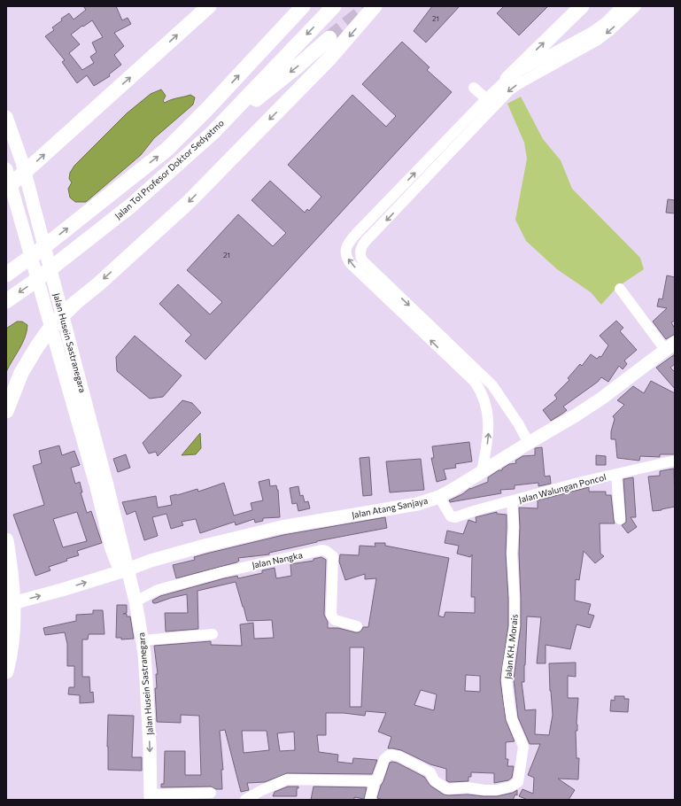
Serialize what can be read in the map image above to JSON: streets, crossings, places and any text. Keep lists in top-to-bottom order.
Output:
{
  "streets": {
    "highway": ["Jalan Tol Profesor Doktor Sedyatmo"],
    "main road": ["Jalan Husein Sastranegara", "Jalan Atang Sanjaya"],
    "street": ["Jalan Walungan Poncol", "Jalan Nangka", "Jalan KH. Morais"]
  },
  "crossings": [
    ["Jalan Husein Sastranegara", "Jalan Atang Sanjaya"],
    ["Jalan Husein Sastranegara", "Jalan Nangka"],
    ["Jalan Walungan Poncol", "Jalan Atang Sanjaya"],
    ["Jalan Walungan Poncol", "Jalan KH. Morais"]
  ],
  "house_numbers": ["21", "21"]
}
